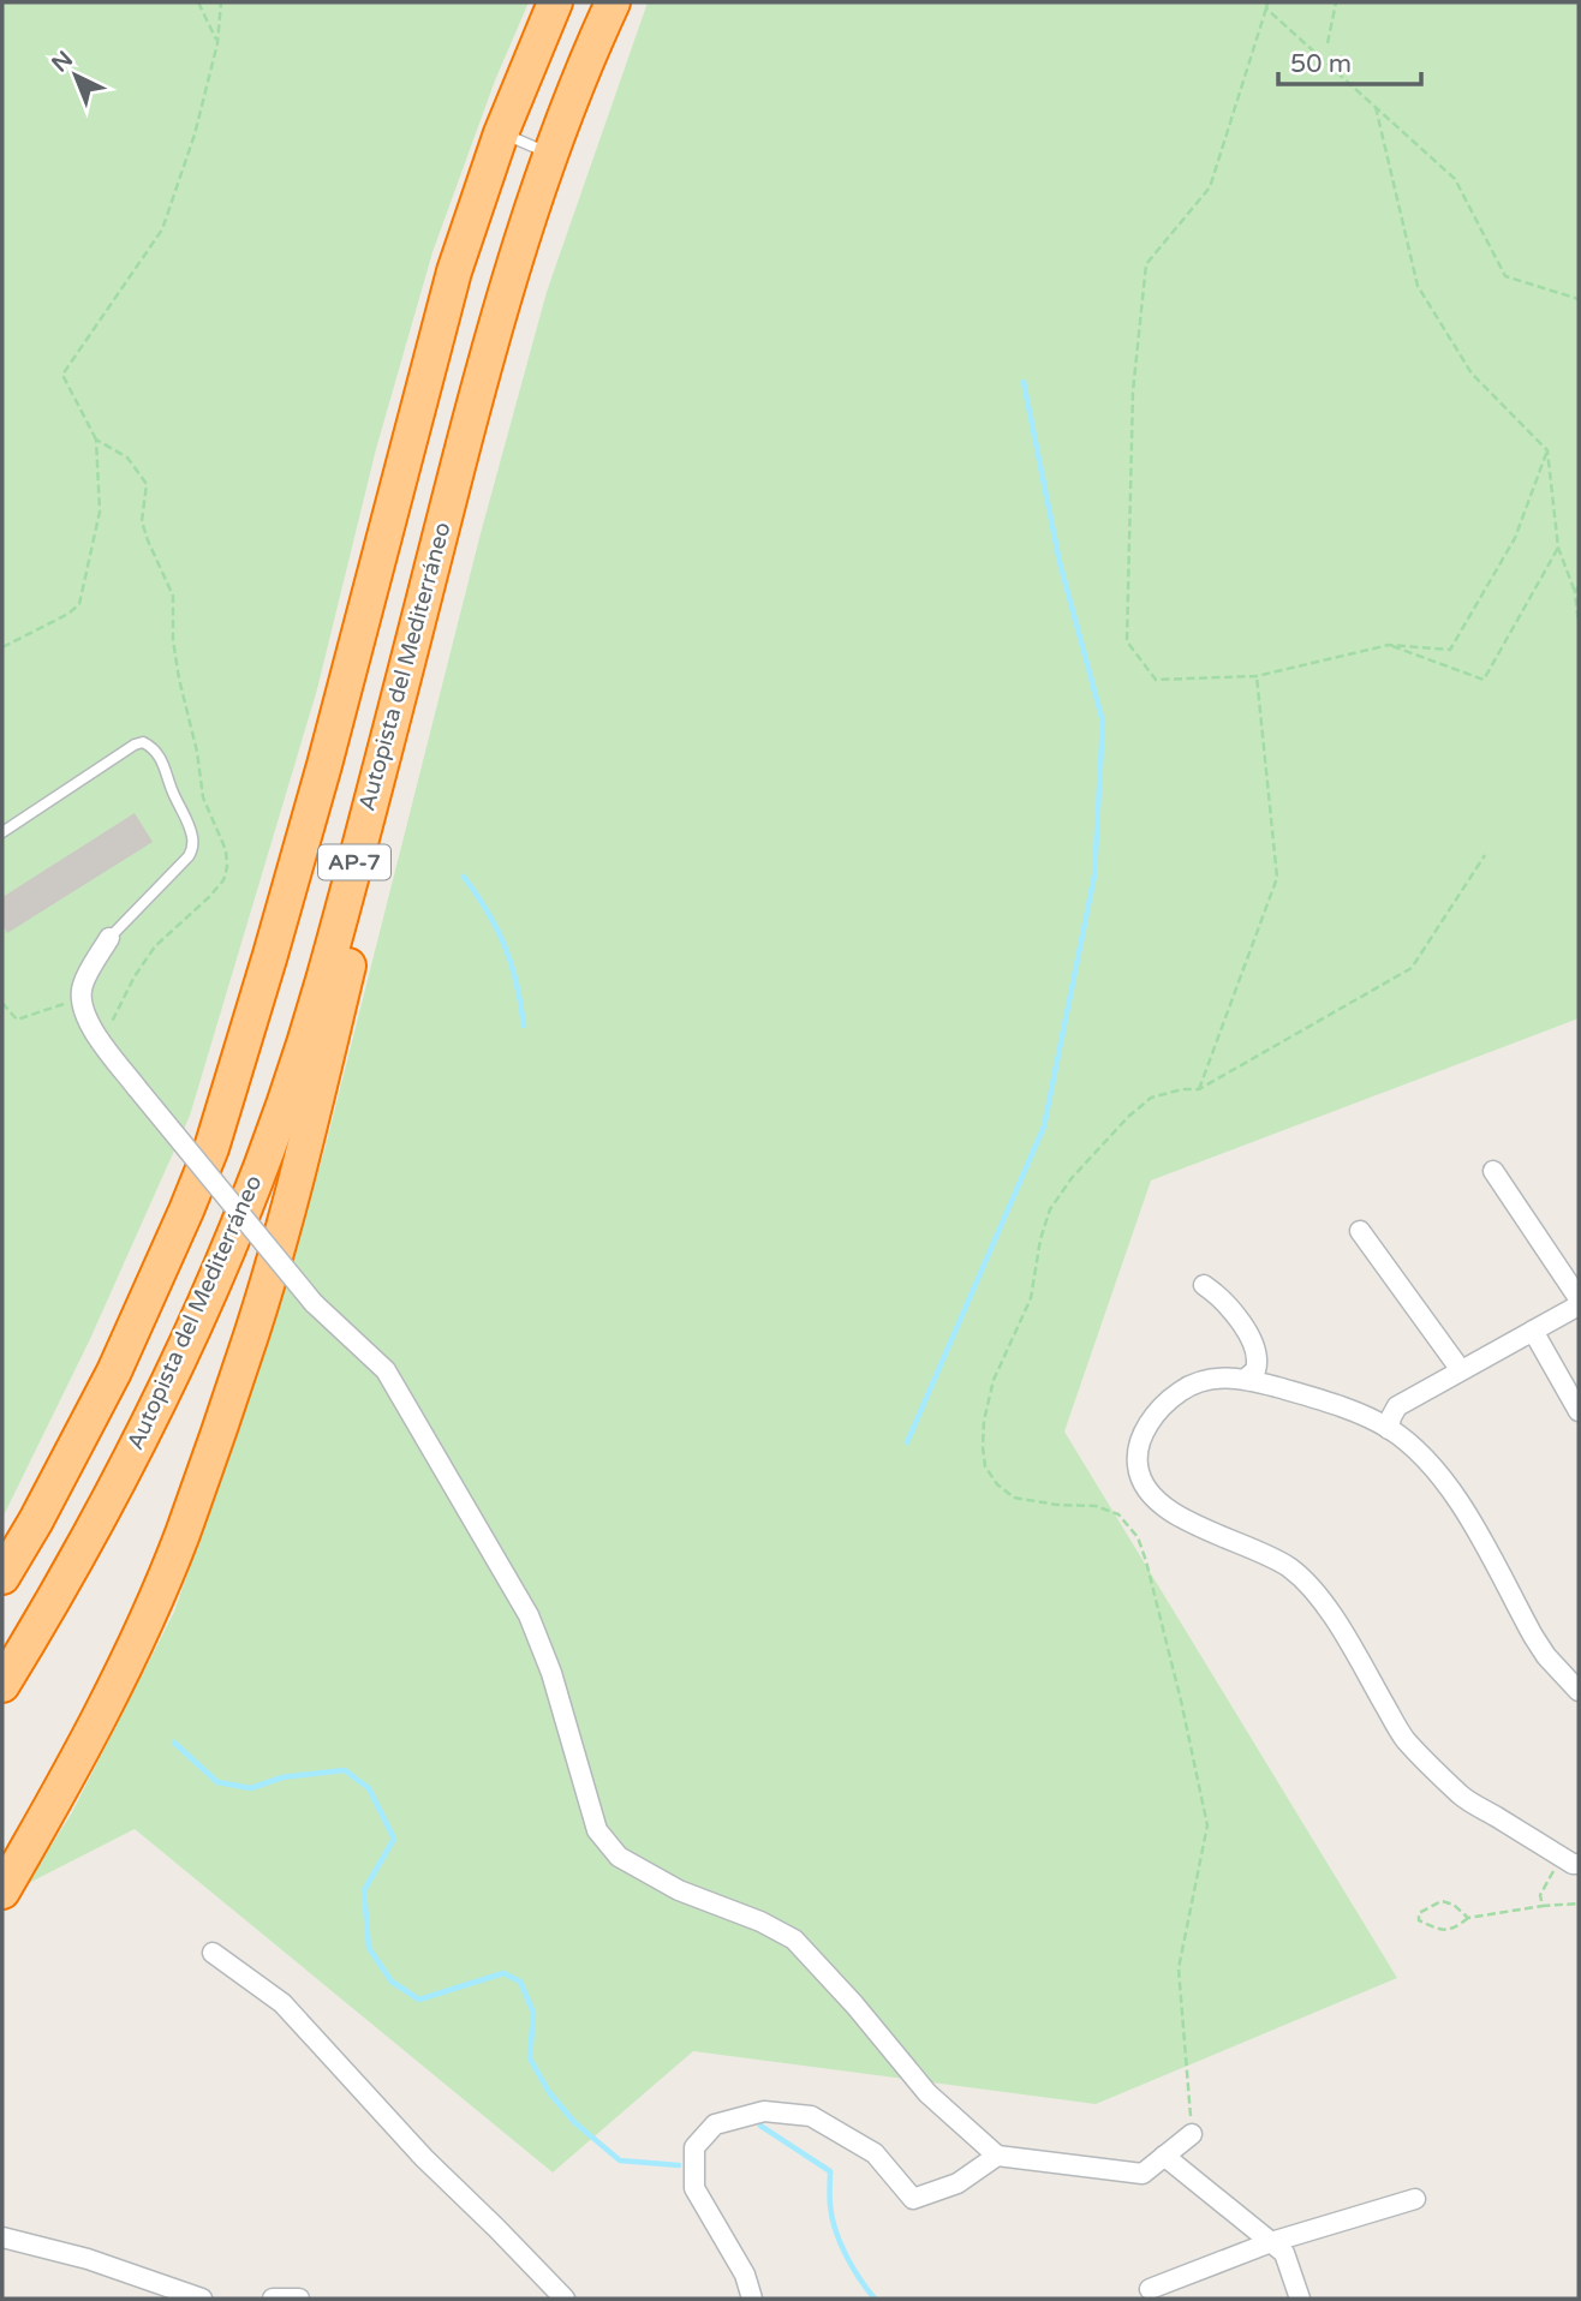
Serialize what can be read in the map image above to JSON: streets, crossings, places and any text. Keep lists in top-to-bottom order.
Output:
{
  "streets": {
    "highway": ["Autopista del Mediterráneo", "AP-7"]
  },
  "scale_bar": "50 m",
  "north": "top left"
}
